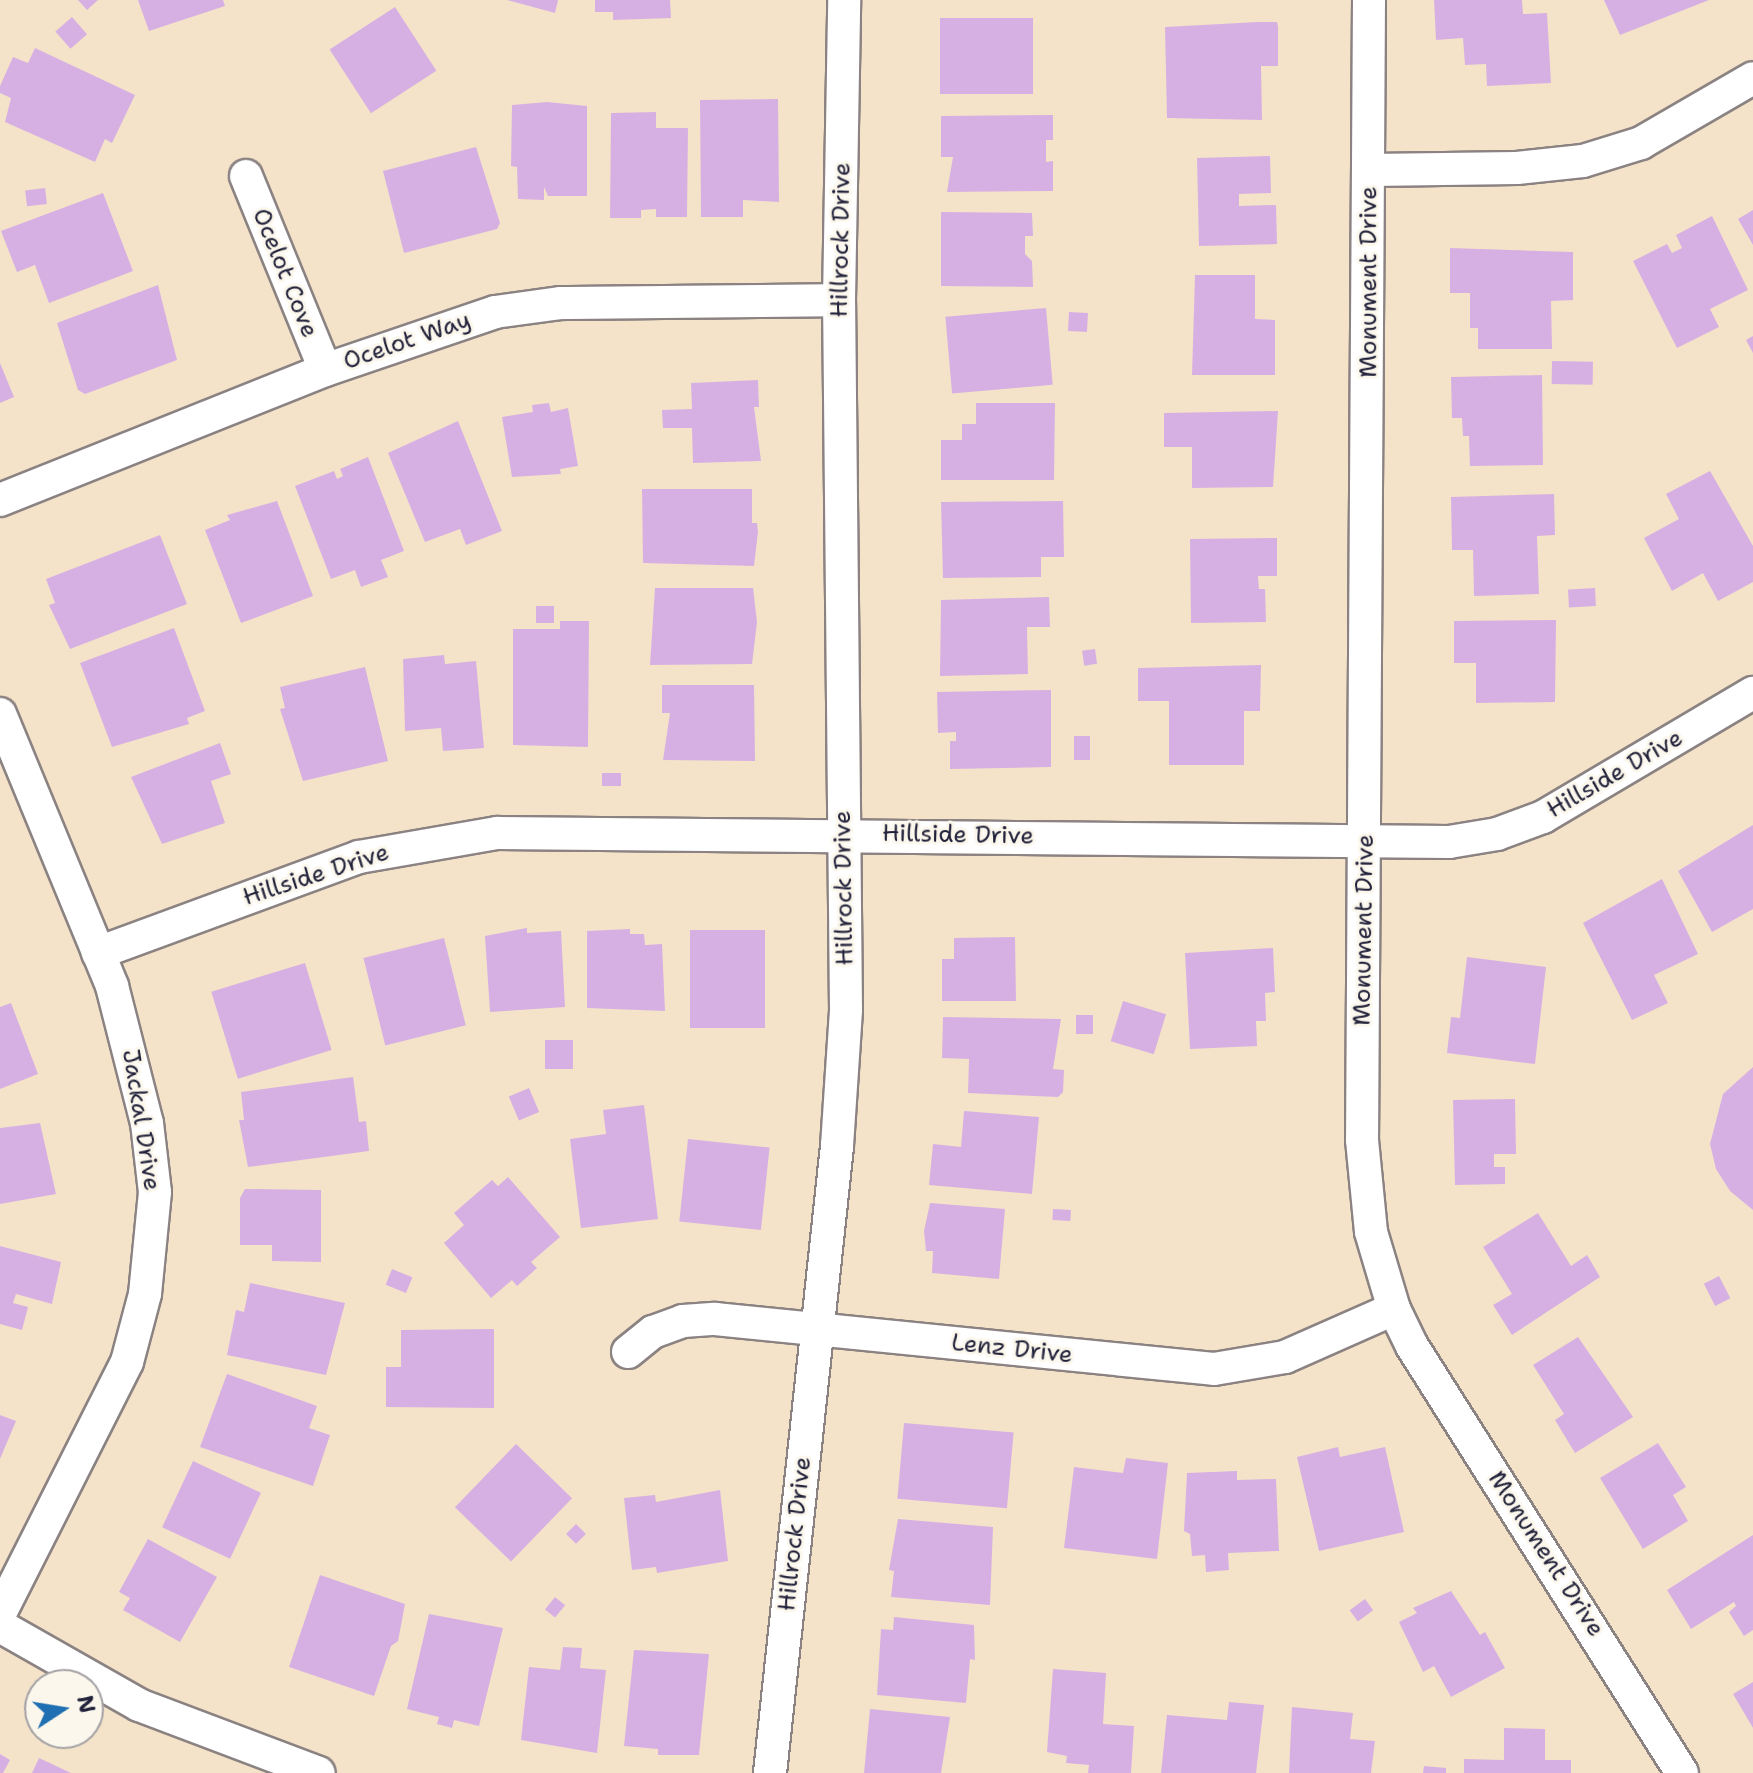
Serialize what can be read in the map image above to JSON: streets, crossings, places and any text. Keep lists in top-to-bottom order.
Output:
{
  "streets": {
    "street": [
      "Hillrock Drive",
      "Ocelot Cove",
      "Monument Drive",
      "Ocelot Way",
      "Hillside Drive",
      "Jackal Drive",
      "Lenz Drive"
    ]
  },
  "crossings": [
    ["Hillrock Drive", "Ocelot Way"],
    ["Hillrock Drive", "Hillside Drive"],
    ["Hillrock Drive", "Lenz Drive"],
    ["Ocelot Cove", "Ocelot Way"],
    ["Monument Drive", "Hillside Drive"],
    ["Monument Drive", "Lenz Drive"],
    ["Hillside Drive", "Jackal Drive"]
  ],
  "north": "right"
}
